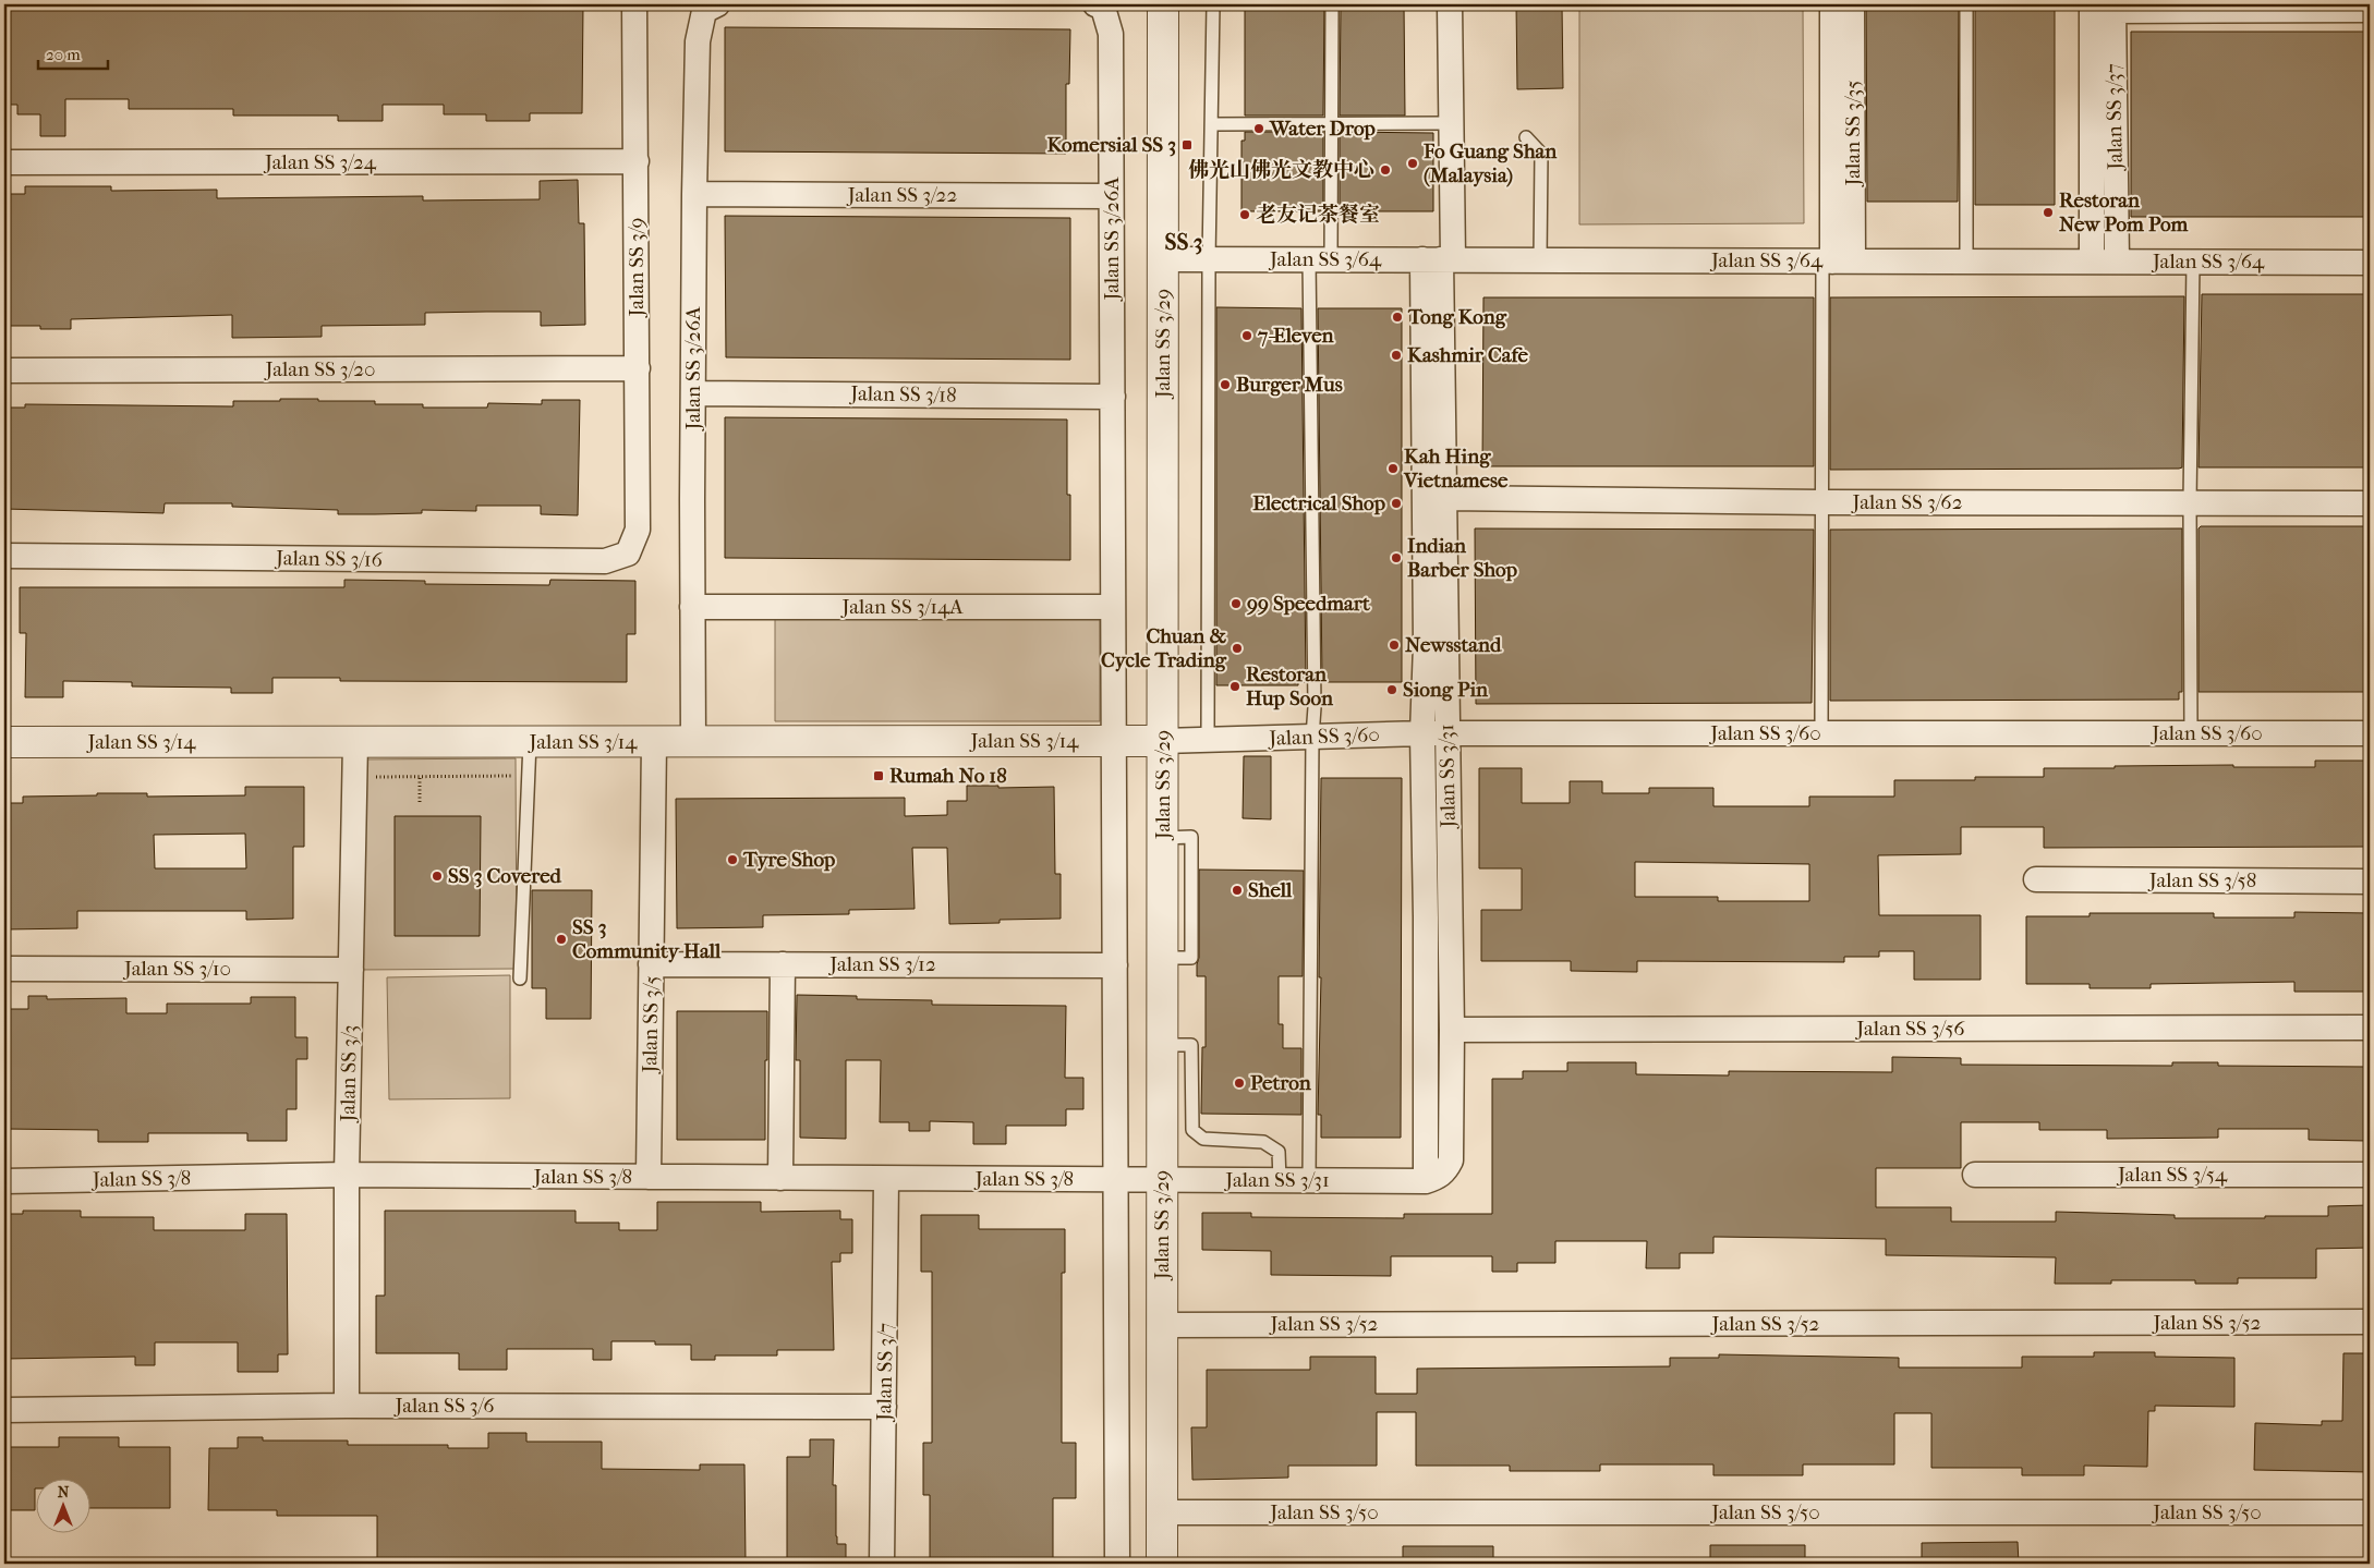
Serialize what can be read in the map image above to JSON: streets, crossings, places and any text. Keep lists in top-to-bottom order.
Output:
{
  "streets": {
    "street": [
      "Jalan SS 3/37",
      "Jalan SS 3/35",
      "Jalan SS 3/24",
      "Jalan SS 3/22",
      "Jalan SS 3/26A",
      "Jalan SS 3/64",
      "Jalan SS 3/9",
      "Jalan SS 3/29",
      "Jalan SS 3/20",
      "Jalan SS 3/18",
      "Jalan SS 3/62",
      "Jalan SS 3/16",
      "Jalan SS 3/14A",
      "Jalan SS 3/60",
      "Jalan SS 3/14",
      "Jalan SS 3/31",
      "Jalan SS 3/58",
      "Jalan SS 3/12",
      "Jalan SS 3/10",
      "Jalan SS 3/5",
      "Jalan SS 3/56",
      "Jalan SS 3/3",
      "Jalan SS 3/54",
      "Jalan SS 3/8",
      "Jalan SS 3/52",
      "Jalan SS 3/7",
      "Jalan SS 3/6",
      "Jalan SS 3/50"
    ]
  },
  "crossings": [
    ["Jalan SS 3/37", "Jalan SS 3/64"],
    ["Jalan SS 3/35", "Jalan SS 3/64"],
    ["Jalan SS 3/24", "Jalan SS 3/9"],
    ["Jalan SS 3/22", "Jalan SS 3/26A"],
    ["Jalan SS 3/26A", "Jalan SS 3/18"],
    ["Jalan SS 3/26A", "Jalan SS 3/14A"],
    ["Jalan SS 3/26A", "Jalan SS 3/14"],
    ["Jalan SS 3/26A", "Jalan SS 3/12"],
    ["Jalan SS 3/26A", "Jalan SS 3/8"],
    ["Jalan SS 3/64", "Jalan SS 3/29"],
    ["Jalan SS 3/64", "Jalan SS 3/31"],
    ["Jalan SS 3/9", "Jalan SS 3/20"],
    ["Jalan SS 3/9", "Jalan SS 3/16"],
    ["Jalan SS 3/29", "Jalan SS 3/60"],
    ["Jalan SS 3/29", "Jalan SS 3/14"],
    ["Jalan SS 3/29", "Jalan SS 3/31"],
    ["Jalan SS 3/29", "Jalan SS 3/8"],
    ["Jalan SS 3/29", "Jalan SS 3/52"],
    ["Jalan SS 3/29", "Jalan SS 3/50"],
    ["Jalan SS 3/62", "Jalan SS 3/31"],
    ["Jalan SS 3/60", "Jalan SS 3/14"],
    ["Jalan SS 3/60", "Jalan SS 3/31"],
    ["Jalan SS 3/14", "Jalan SS 3/5"],
    ["Jalan SS 3/14", "Jalan SS 3/3"],
    ["Jalan SS 3/31", "Jalan SS 3/56"],
    ["Jalan SS 3/31", "Jalan SS 3/8"],
    ["Jalan SS 3/12", "Jalan SS 3/5"],
    ["Jalan SS 3/10", "Jalan SS 3/3"],
    ["Jalan SS 3/5", "Jalan SS 3/8"],
    ["Jalan SS 3/3", "Jalan SS 3/8"],
    ["Jalan SS 3/3", "Jalan SS 3/6"],
    ["Jalan SS 3/8", "Jalan SS 3/7"],
    ["Jalan SS 3/7", "Jalan SS 3/6"]
  ],
  "districts": ["SS 3"],
  "places": {
    "other": [
      "Water Drop",
      "Fo Guang Shan (Malaysia)",
      "佛光山佛光文教中心",
      "Restoran New Pom Pom",
      "老友记茶餐室",
      "Tong Kong",
      "7-Eleven",
      "Kashmir Cafe",
      "Burger Mus",
      "Kah Hing Vietnamese",
      "Electrical Shop",
      "Indian Barber Shop",
      "99 Speedmart",
      "Newsstand",
      "Chuan & Cycle Trading",
      "Restoran Hup Soon",
      "Siong Pin",
      "Tyre Shop",
      "SS 3 Covered",
      "Shell",
      "SS 3 Community Hall",
      "Petron"
    ],
    "transit": ["Komersial SS 3", "Rumah No 18"]
  },
  "scale_bar": "20 m",
  "north": "top"
}
